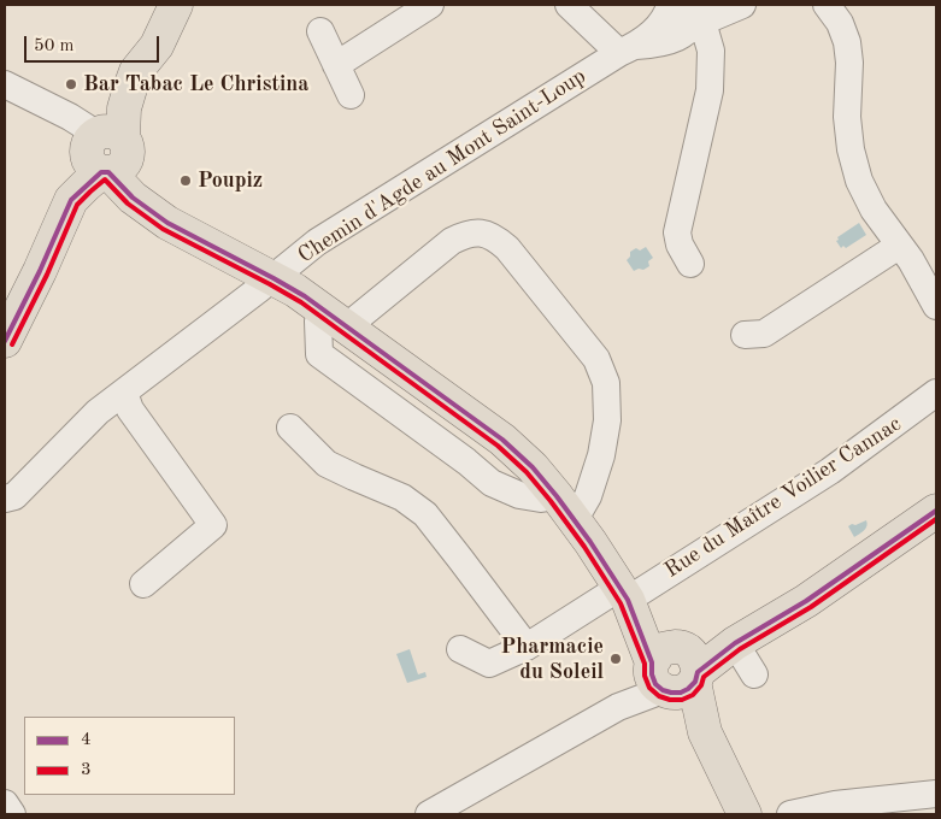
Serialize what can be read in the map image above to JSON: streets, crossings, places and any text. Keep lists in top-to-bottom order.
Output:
{
  "streets": {
    "street": ["Chemin d'Agde au Mont Saint-Loup", "Rue du Maître Voilier Cannac"]
  },
  "places": ["Bar Tabac Le Christina", "Poupiz", "Pharmacie du Soleil"],
  "lines": ["transit line 4", "transit line 3"],
  "legend": ["4", "3"],
  "scale_bar": "50 m"
}
